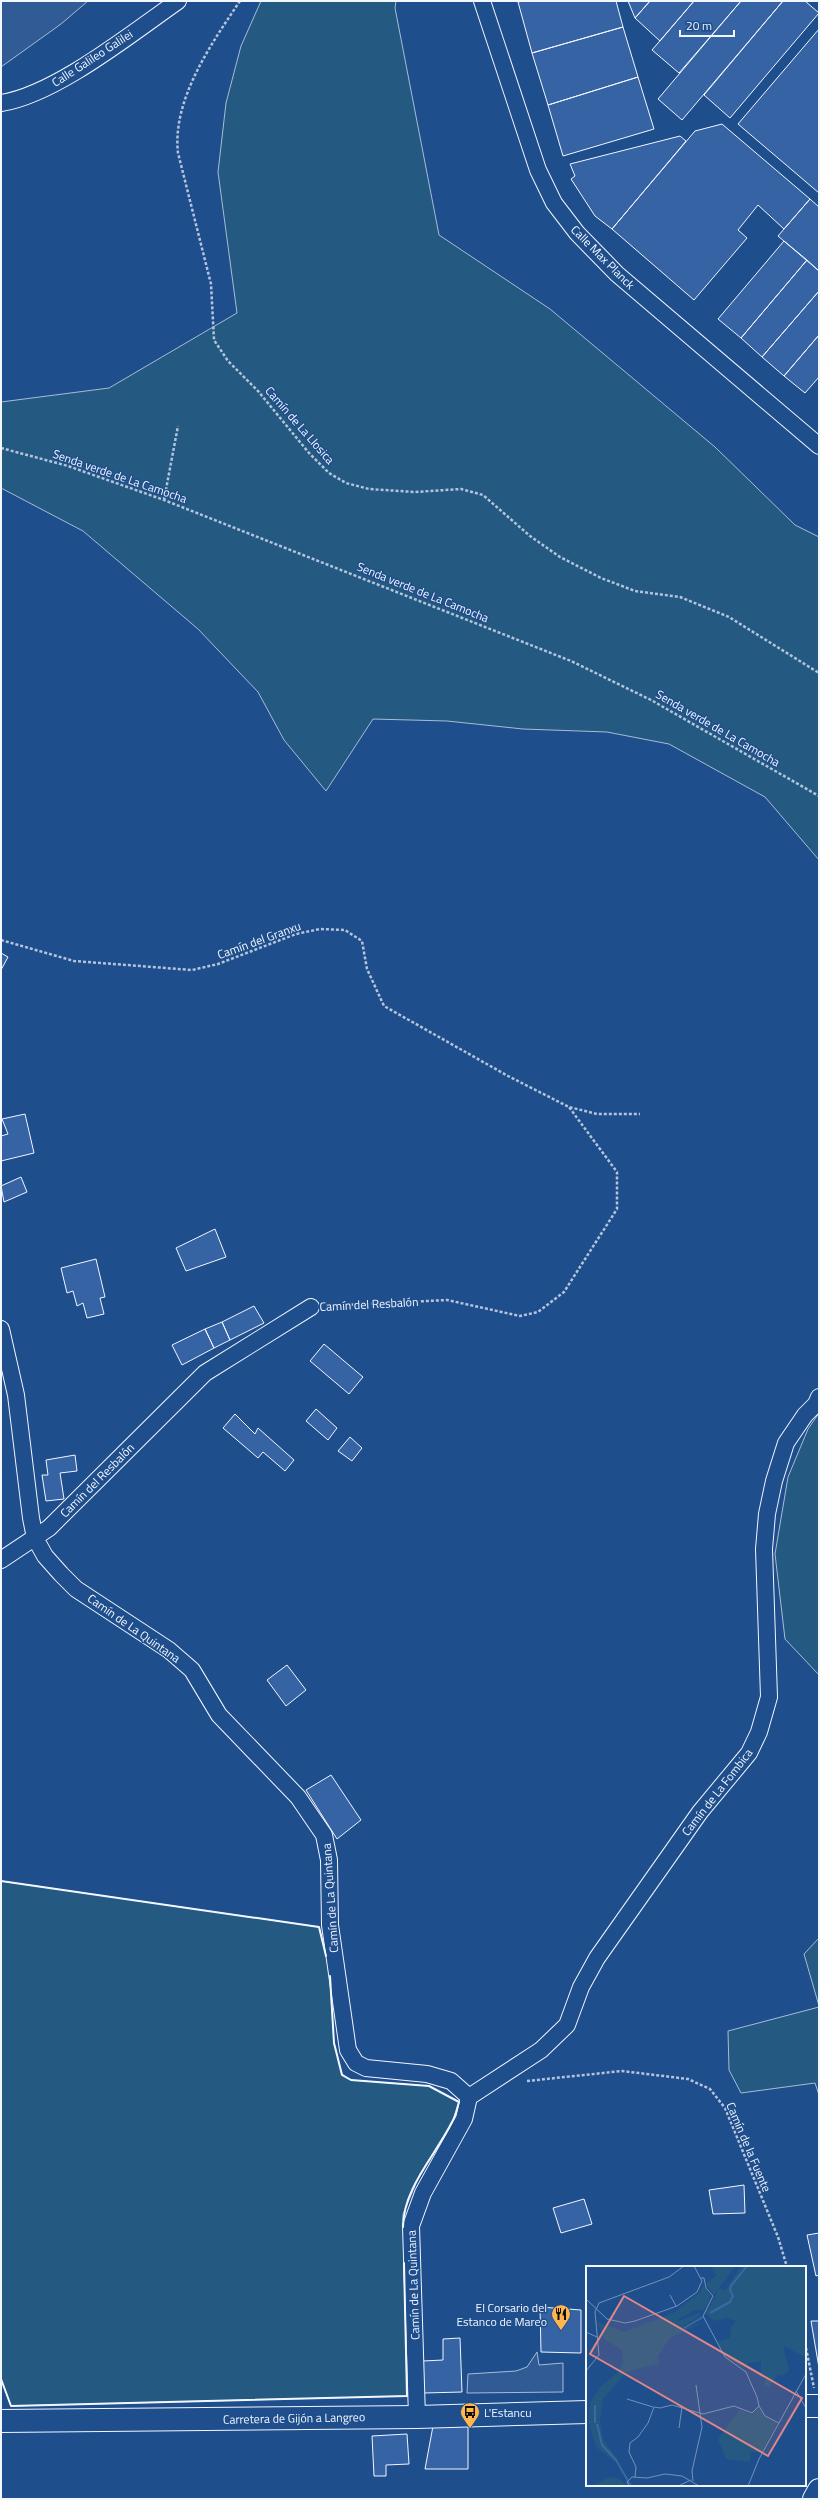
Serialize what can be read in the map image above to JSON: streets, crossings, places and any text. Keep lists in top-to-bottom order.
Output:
{
  "streets": {
    "street": [
      "Calle Galileo Galilei",
      "Calle Max Planck",
      "Camín del Resbalón",
      "Camín de La Quintana",
      "Camín de La Fombica",
      "Carretera de Gijón a Langreo"
    ],
    "path": [
      "Camín de La Llosica",
      "Senda verde de La Camocha",
      "Camín del Granxu",
      "Camín de la Fuente"
    ]
  },
  "crossings": [
    ["Camín del Granxu", "Camín del Resbalón"],
    ["Camín del Resbalón", "Camín de La Quintana"],
    ["Camín de La Quintana", "Camín de La Fombica"],
    ["Camín de La Quintana", "Carretera de Gijón a Langreo"]
  ],
  "places": {
    "restaurant": ["El Corsario del Estanco de Mareo"],
    "bus stop": ["L'Estancu"]
  },
  "scale_bar": "20 m"
}
